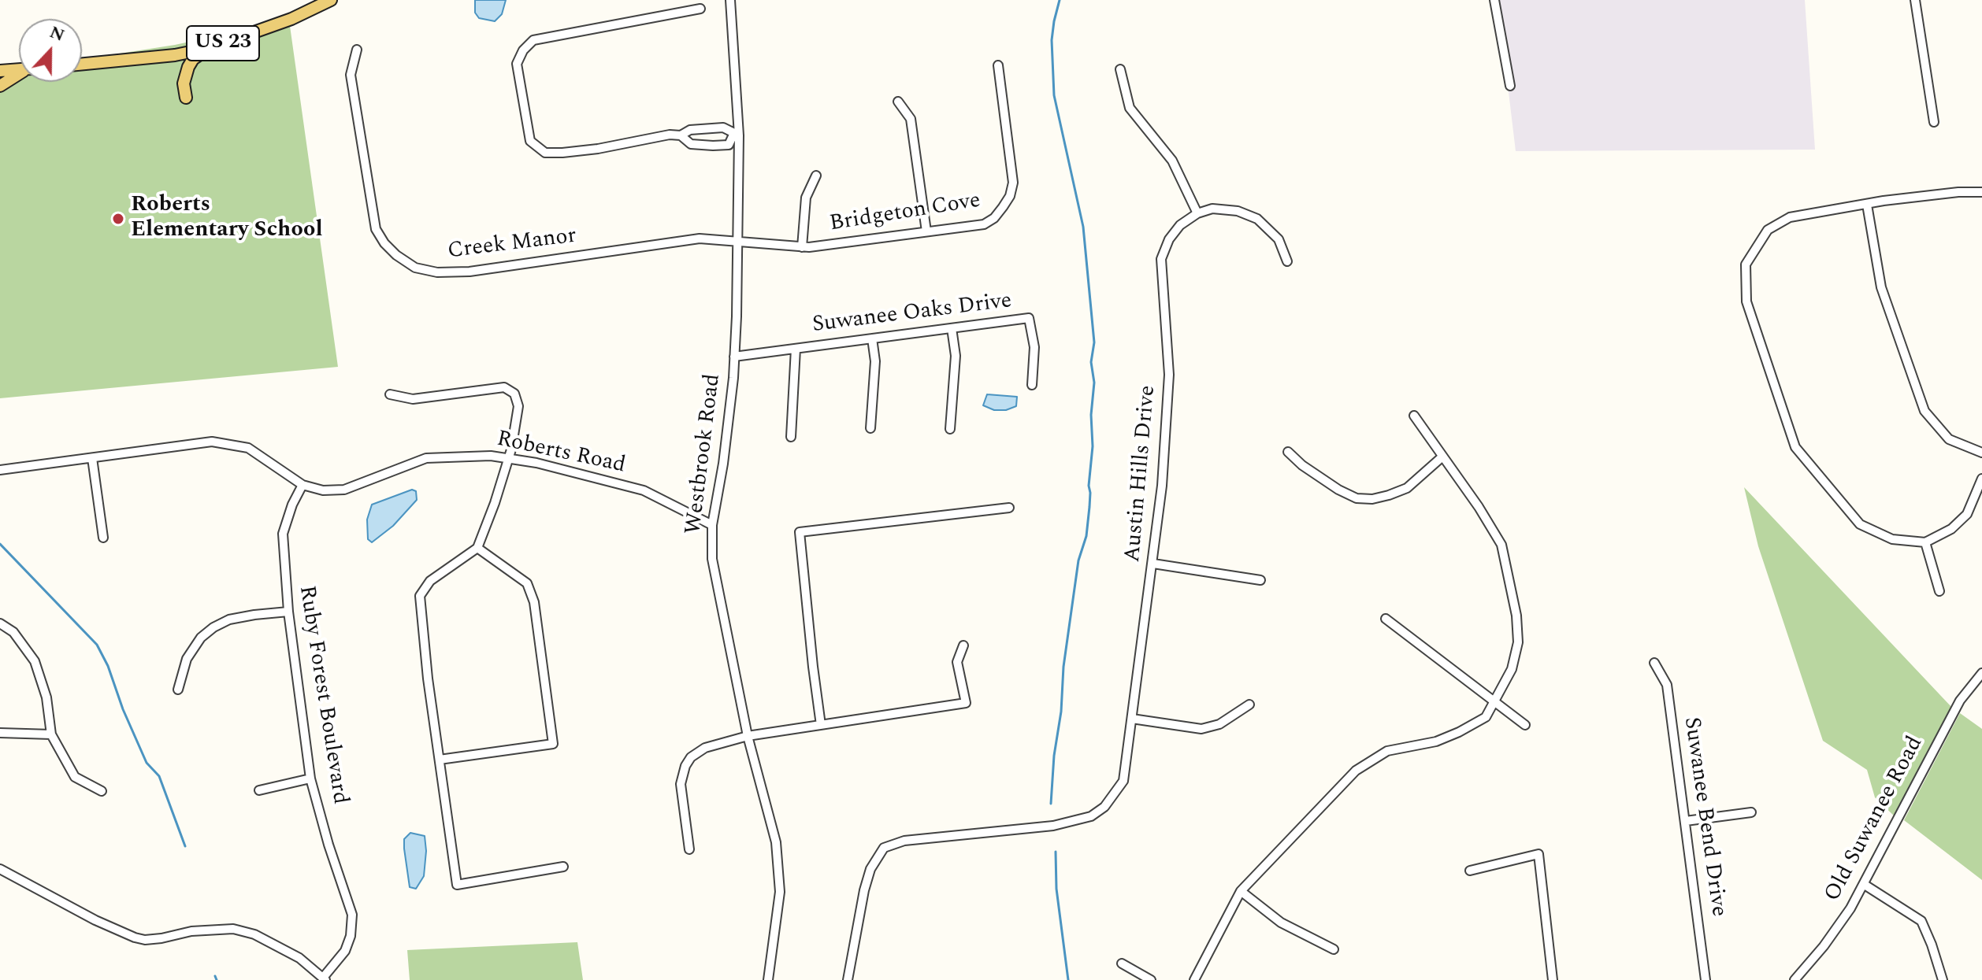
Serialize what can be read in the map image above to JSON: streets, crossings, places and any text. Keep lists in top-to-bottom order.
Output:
{
  "streets": {
    "main road": ["US 23"],
    "street": [
      "Bridgeton Cove",
      "Creek Manor",
      "Suwanee Oaks Drive",
      "Roberts Road",
      "Westbrook Road",
      "Austin Hills Drive",
      "Ruby Forest Boulevard",
      "Suwanee Bend Drive",
      "Old Suwanee Road"
    ]
  },
  "crossings": [
    ["Bridgeton Cove", "Creek Manor"],
    ["Bridgeton Cove", "Westbrook Road"],
    ["Creek Manor", "Westbrook Road"],
    ["Suwanee Oaks Drive", "Westbrook Road"],
    ["Roberts Road", "Westbrook Road"],
    ["Roberts Road", "Ruby Forest Boulevard"]
  ],
  "places": ["Roberts Elementary School"],
  "north": "top"
}
